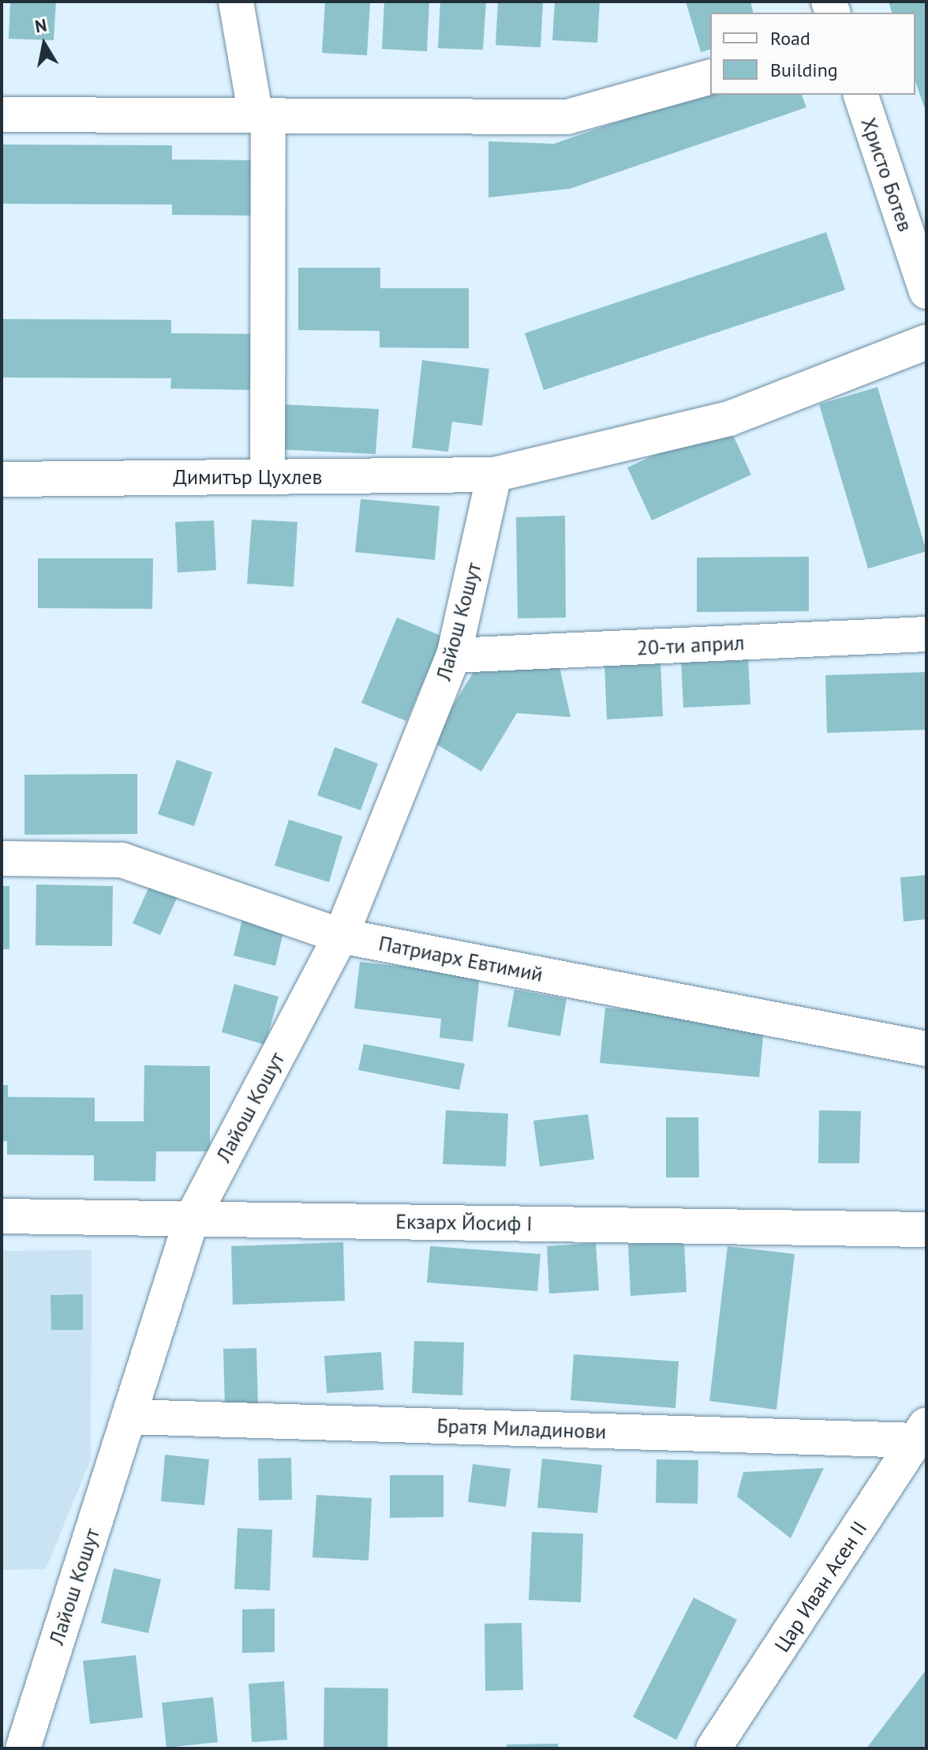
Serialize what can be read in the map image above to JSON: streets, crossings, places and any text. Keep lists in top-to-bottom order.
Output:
{
  "streets": {
    "street": [
      "Христо Ботев",
      "Димитър Цухлев",
      "Лайош Кошут",
      "20-ти април",
      "Патриарх Евтимий",
      "Екзарх Йосиф I",
      "Братя Миладинови",
      "Цар Иван Асен II"
    ]
  },
  "crossings": [
    ["Димитър Цухлев", "Лайош Кошут"],
    ["Лайош Кошут", "20-ти април"],
    ["Лайош Кошут", "Патриарх Евтимий"],
    ["Лайош Кошут", "Екзарх Йосиф I"],
    ["Лайош Кошут", "Братя Миладинови"],
    ["Братя Миладинови", "Цар Иван Асен II"]
  ],
  "legend": ["Road", "Building"],
  "north": "top"
}
